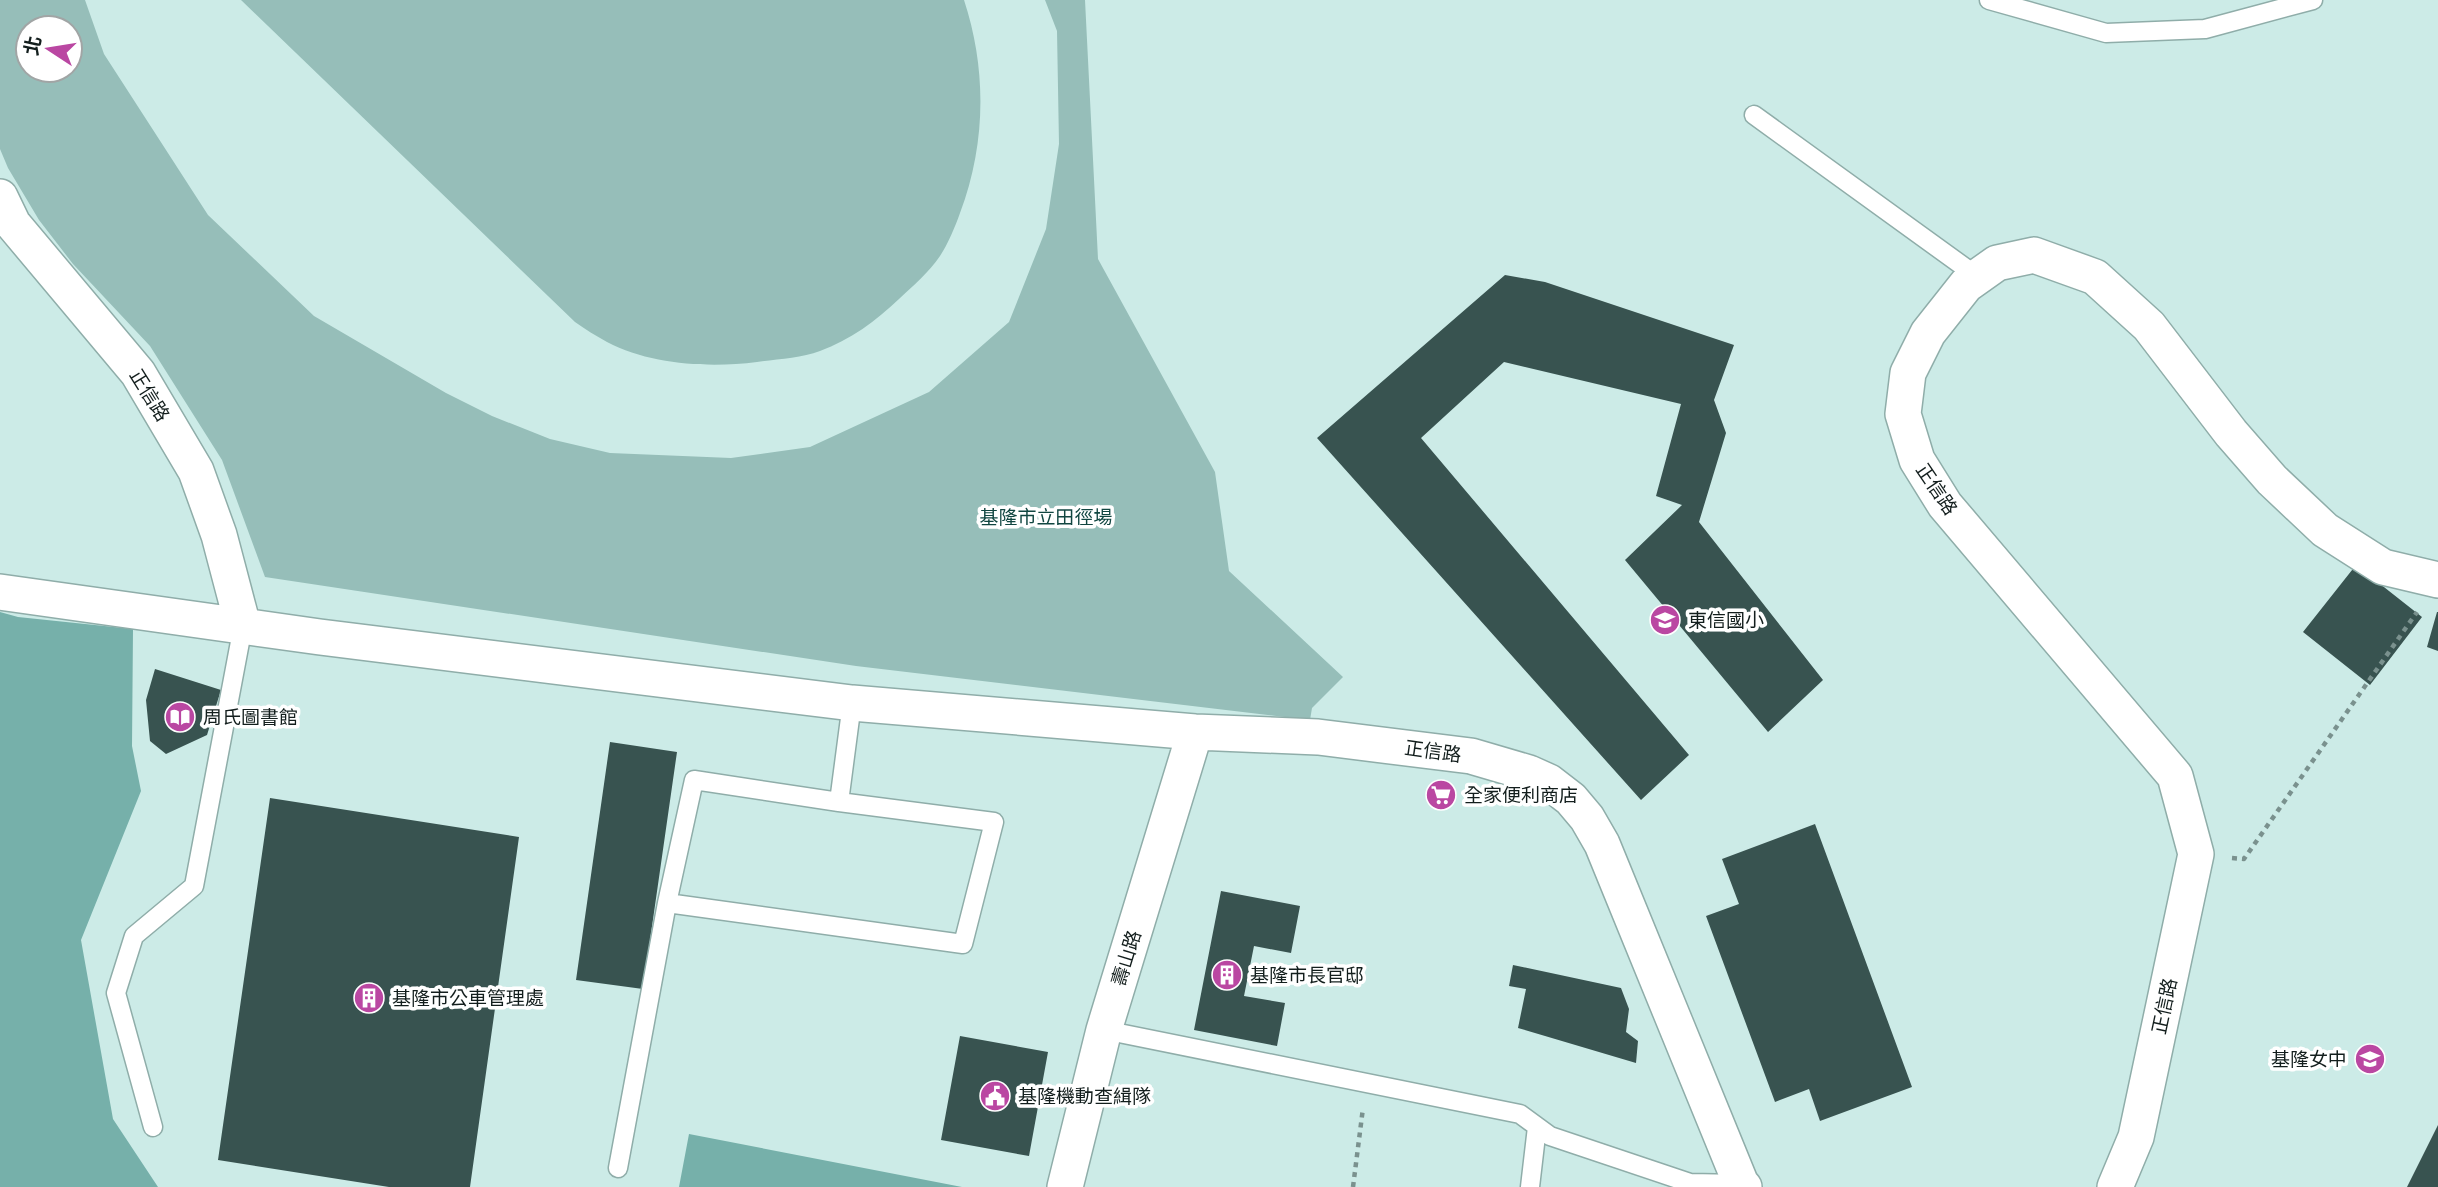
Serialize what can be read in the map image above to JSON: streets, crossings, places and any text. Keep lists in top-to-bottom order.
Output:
{
  "streets": {
    "street": ["正信路", "壽山路"]
  },
  "crossings": [
    ["正信路", "壽山路"]
  ],
  "parks": ["基隆市立田徑場"],
  "places": {
    "school or university": ["東信國小", "基隆女中"],
    "library": ["周氏圖書館"],
    "supermarket": ["全家便利商店"],
    "building": ["基隆市長官邸", "基隆市公車管理處"],
    "public building": ["基隆機動查緝隊"]
  },
  "north": "left"
}
